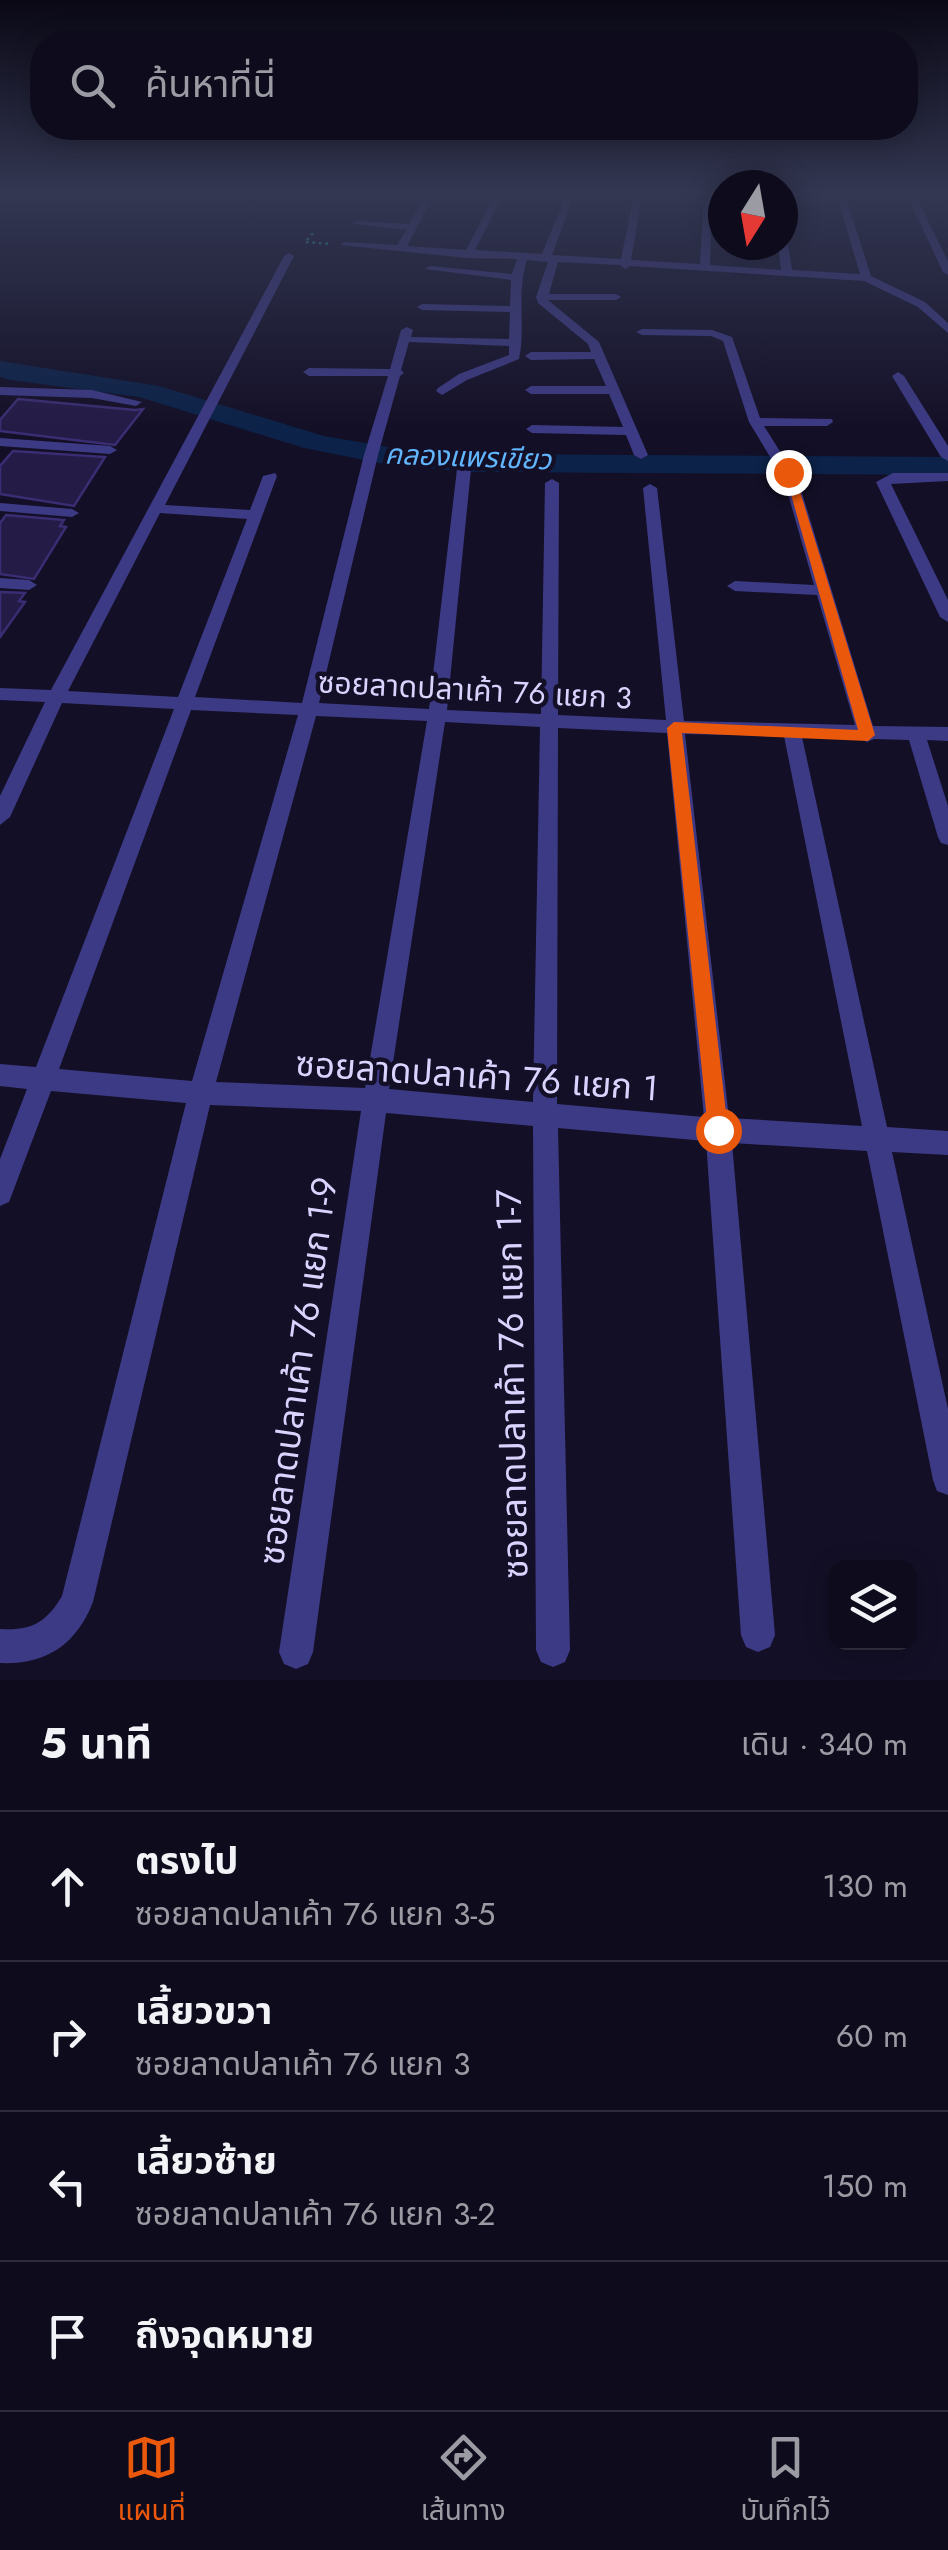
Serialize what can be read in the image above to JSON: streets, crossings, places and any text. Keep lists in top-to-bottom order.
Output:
{
  "streets": {
    "street": [
      "ซอยลาดปลาเค้า 76 แยก 3",
      "ซอยลาดปลาเค้า 76 แยก 1",
      "ซอยลาดปลาเค้า 76 แยก 1-9",
      "ซอยลาดปลาเค้า 76 แยก 1-7"
    ]
  },
  "crossings": [
    ["ซอยลาดปลาเค้า 76 แยก 3", "ซอยลาดปลาเค้า 76 แยก 1-9"],
    ["ซอยลาดปลาเค้า 76 แยก 3", "ซอยลาดปลาเค้า 76 แยก 1-7"],
    ["ซอยลาดปลาเค้า 76 แยก 1", "ซอยลาดปลาเค้า 76 แยก 1-9"],
    ["ซอยลาดปลาเค้า 76 แยก 1", "ซอยลาดปลาเค้า 76 แยก 1-7"]
  ],
  "water": ["คลองแพรเขียว"],
  "north": "bottom",
  "page": {
    "search": "ค้นหาที่นี่",
    "heading": ["5 นาที", "เดิน · 340 m"],
    "list": [
      ["ตรงไป", "ซอยลาดปลาเค้า 76 แยก 3-5", "130 m"],
      ["เลี้ยวขวา", "ซอยลาดปลาเค้า 76 แยก 3", "60 m"],
      ["เลี้ยวซ้าย", "ซอยลาดปลาเค้า 76 แยก 3-2", "150 m"],
      "ถึงจุดหมาย"
    ],
    "nav": ["แผนที่", "เส้นทาง", "บันทึกไว้"]
  }
}
